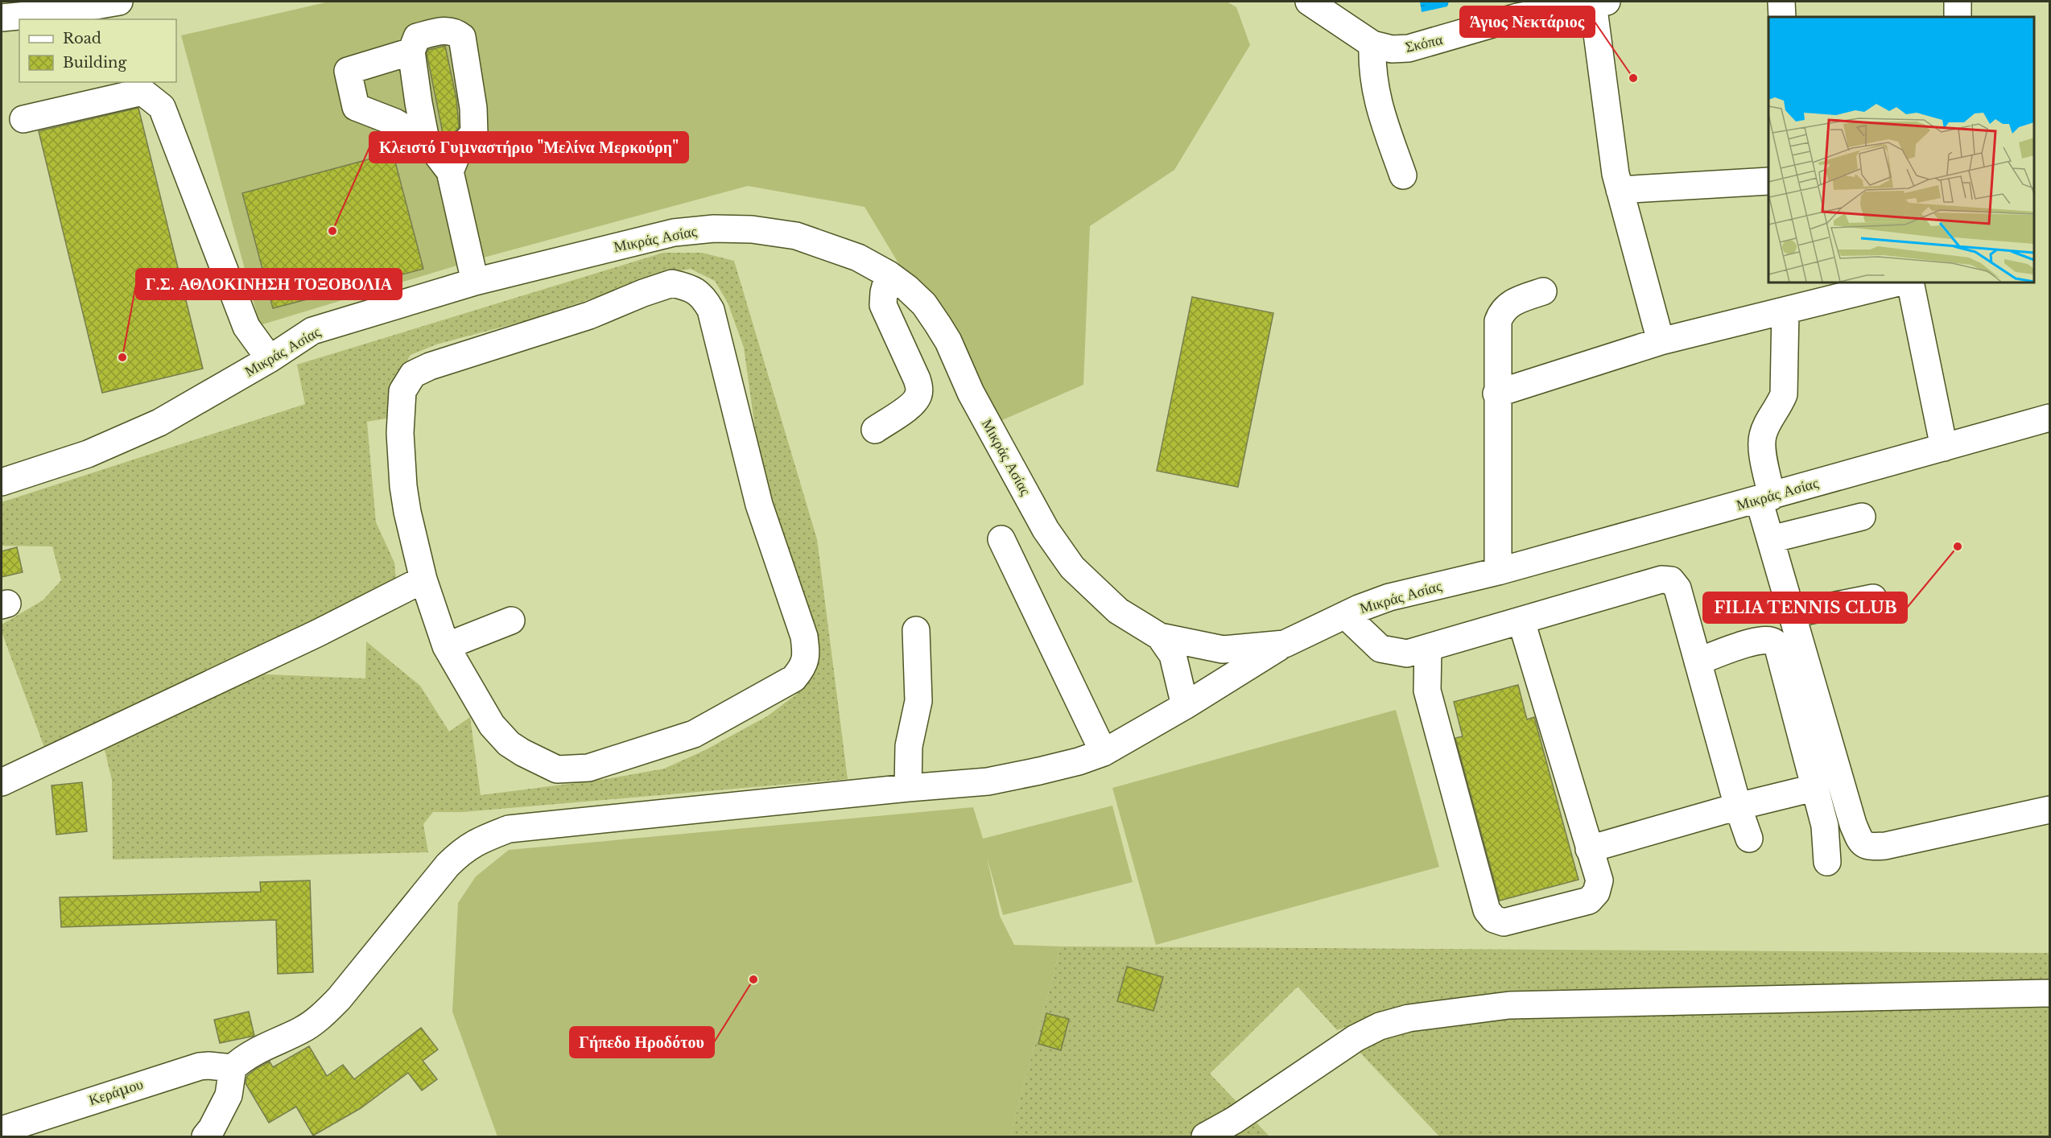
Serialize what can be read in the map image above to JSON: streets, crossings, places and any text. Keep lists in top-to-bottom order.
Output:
{
  "streets": {
    "street": ["Σκόπα", "Μικράς Ασίας", "Κεράμου"]
  },
  "places": [
    "Άγιος Νεκτάριος",
    "Κλειστό Γυμναστήριο \"Μελίνα Μερκούρη\"",
    "Γ.Σ. ΑΘΛΟΚΙΝΗΣΗ ΤΟΞΟΒΟΛΙΑ",
    "FILIA TENNIS CLUB",
    "Γήπεδο Ηροδότου"
  ],
  "legend": ["Road", "Building"]
}
